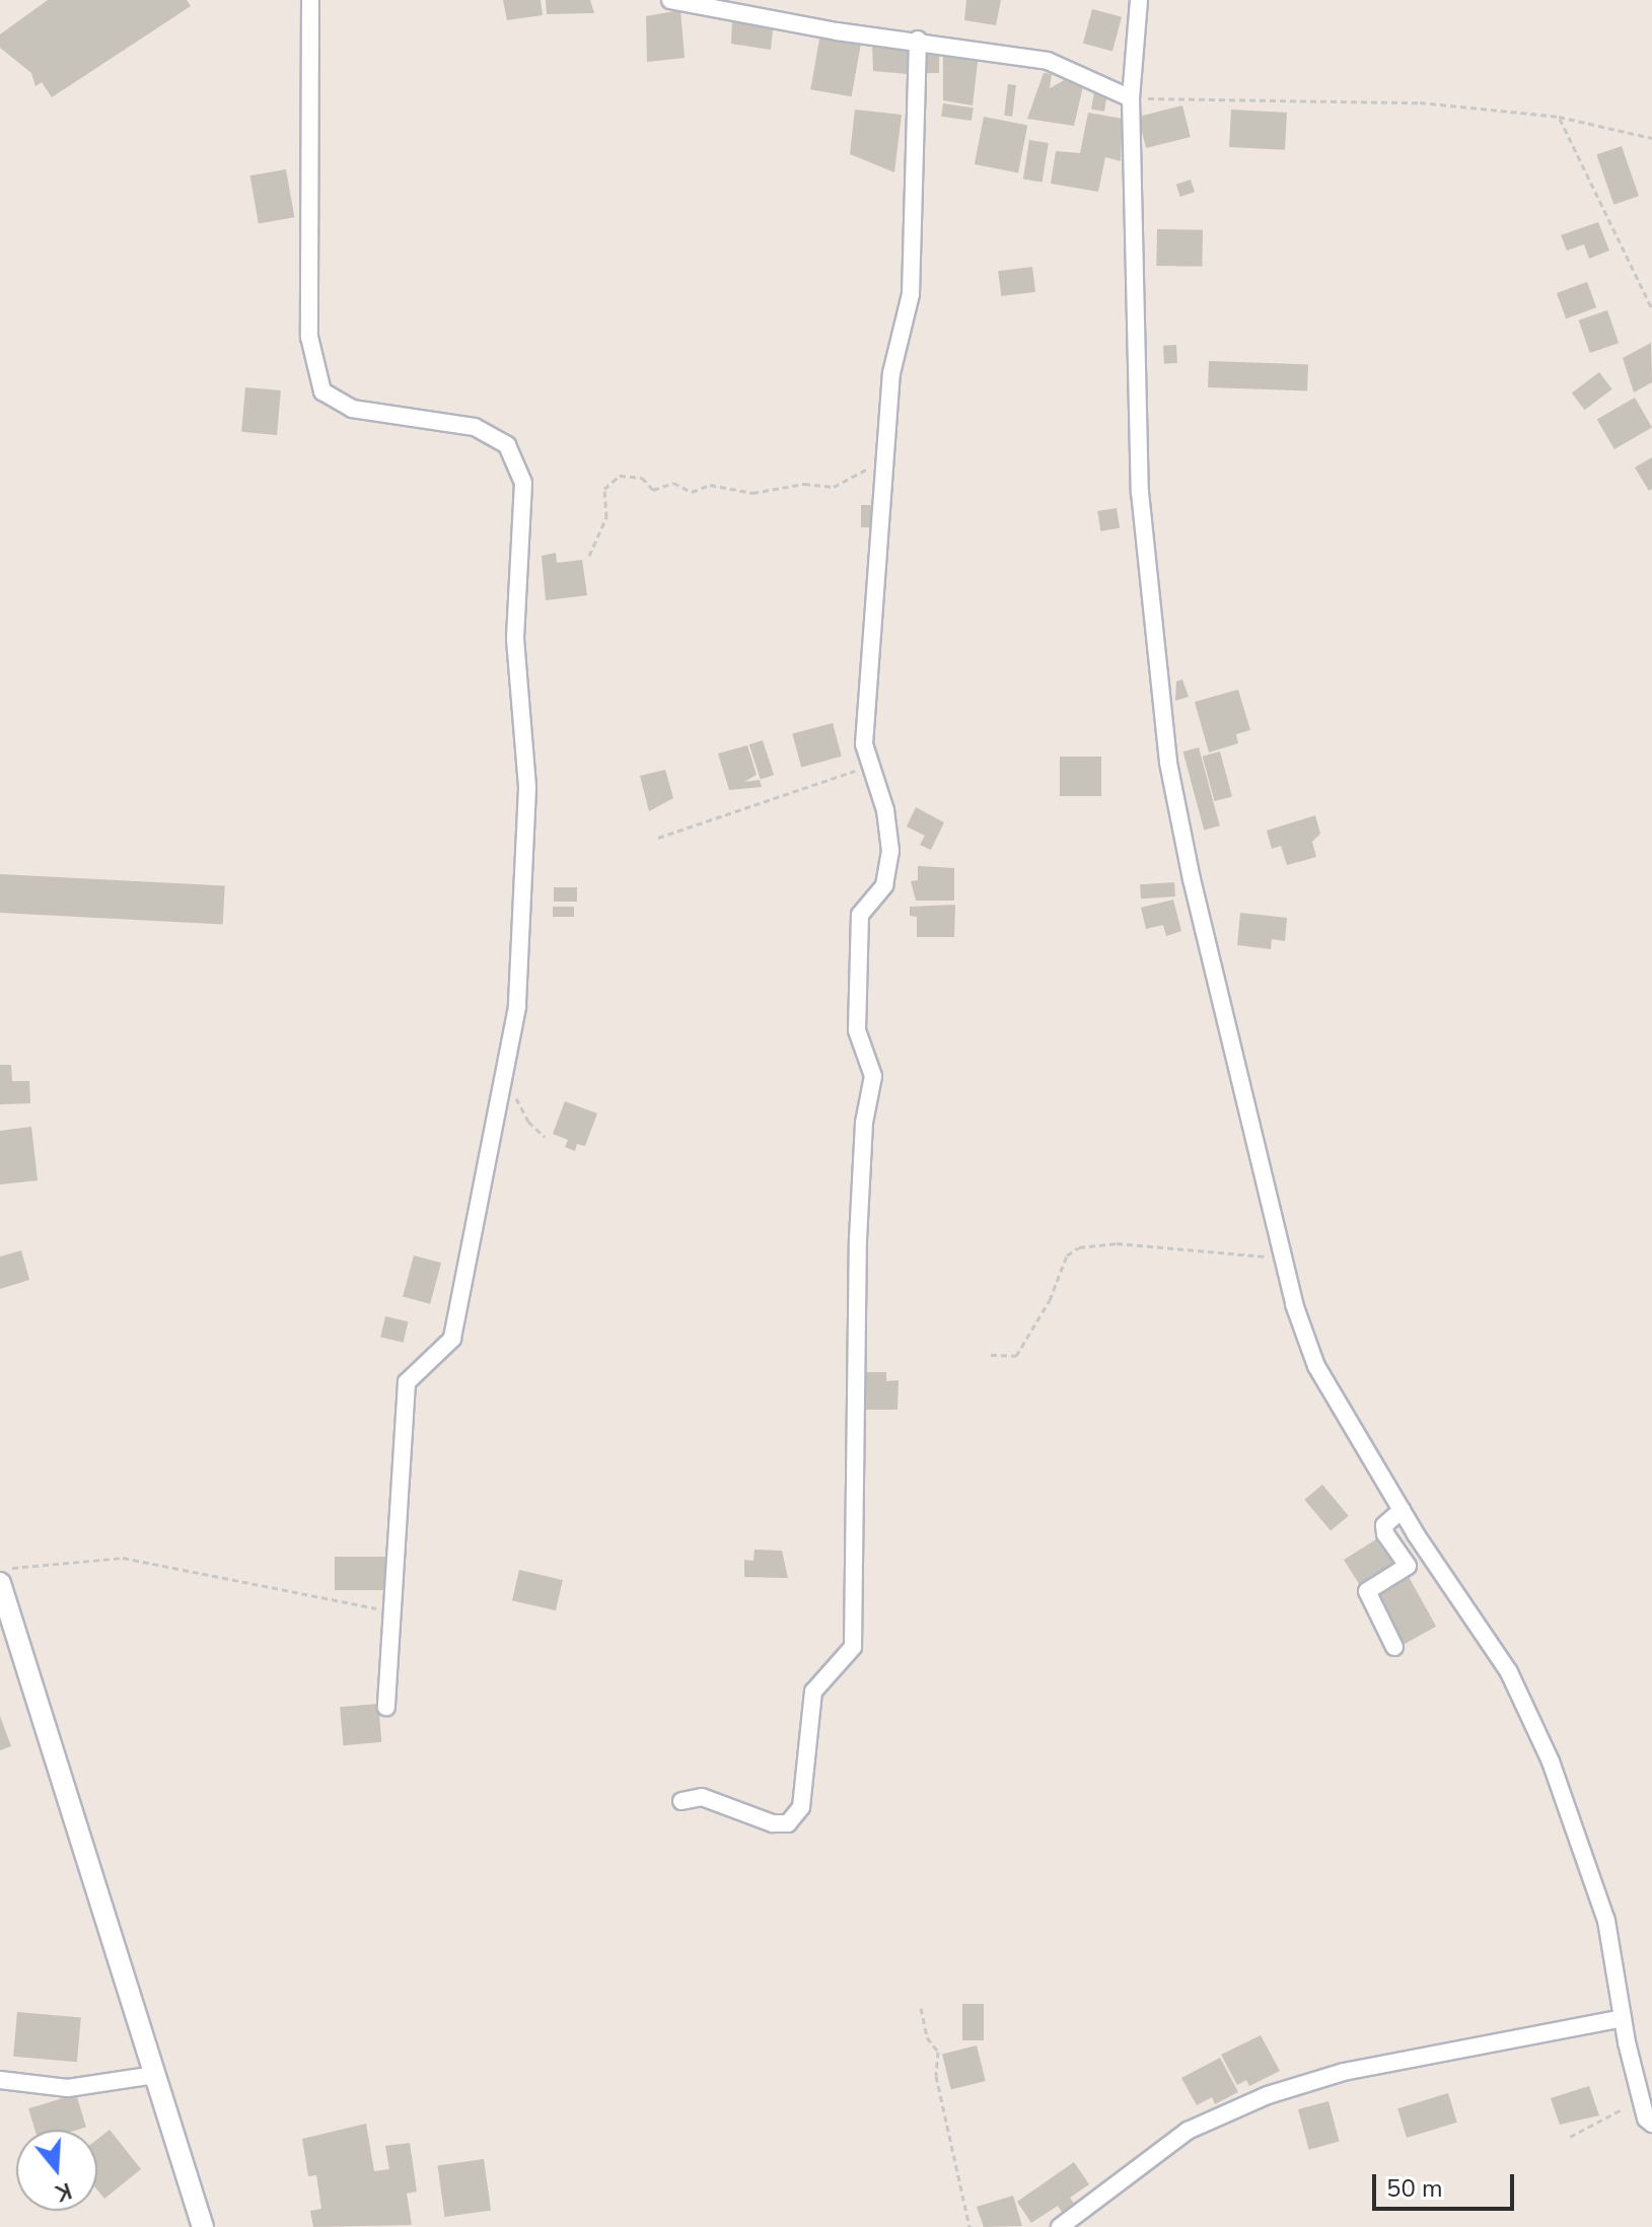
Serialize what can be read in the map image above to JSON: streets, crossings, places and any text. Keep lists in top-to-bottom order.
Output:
{
  "scale_bar": "50 m",
  "north": "bottom"
}
